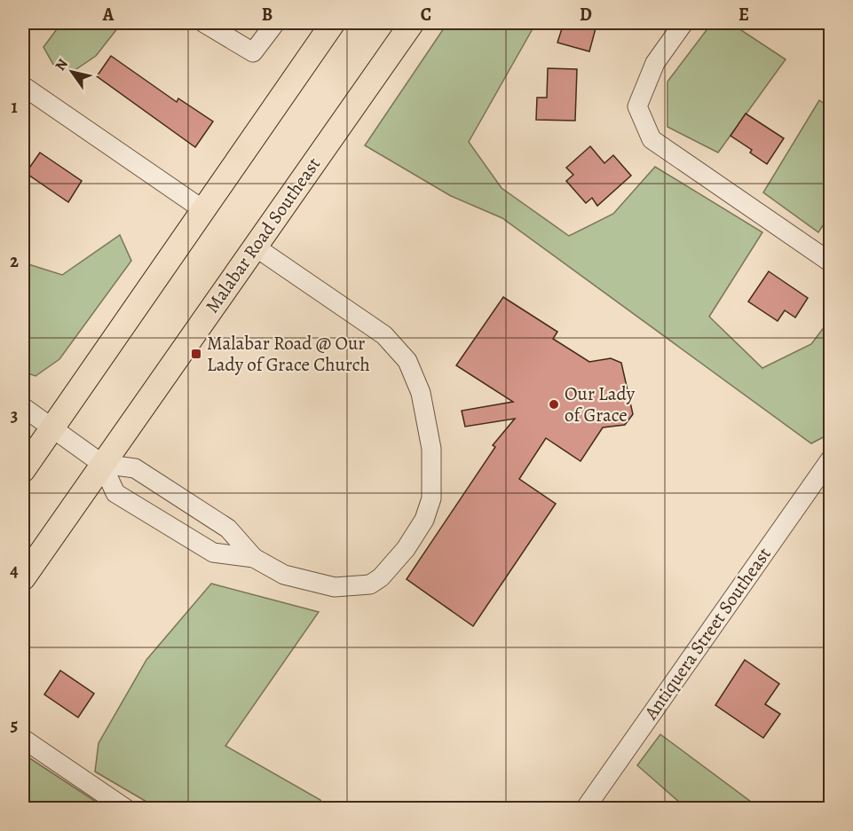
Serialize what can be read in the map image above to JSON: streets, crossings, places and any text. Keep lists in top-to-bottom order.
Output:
{
  "streets": {
    "main road": ["Malabar Road Southeast"],
    "street": ["Antiquera Street Southeast"]
  },
  "places": {
    "transit": ["Malabar Road @ Our Lady of Grace Church"],
    "other": ["Our Lady of Grace"]
  },
  "north": "top left",
  "grid": {
    "columns": [
      "A",
      "B",
      "C",
      "D",
      "E"
    ],
    "rows": [
      "1",
      "2",
      "3",
      "4",
      "5"
    ]
  }
}
